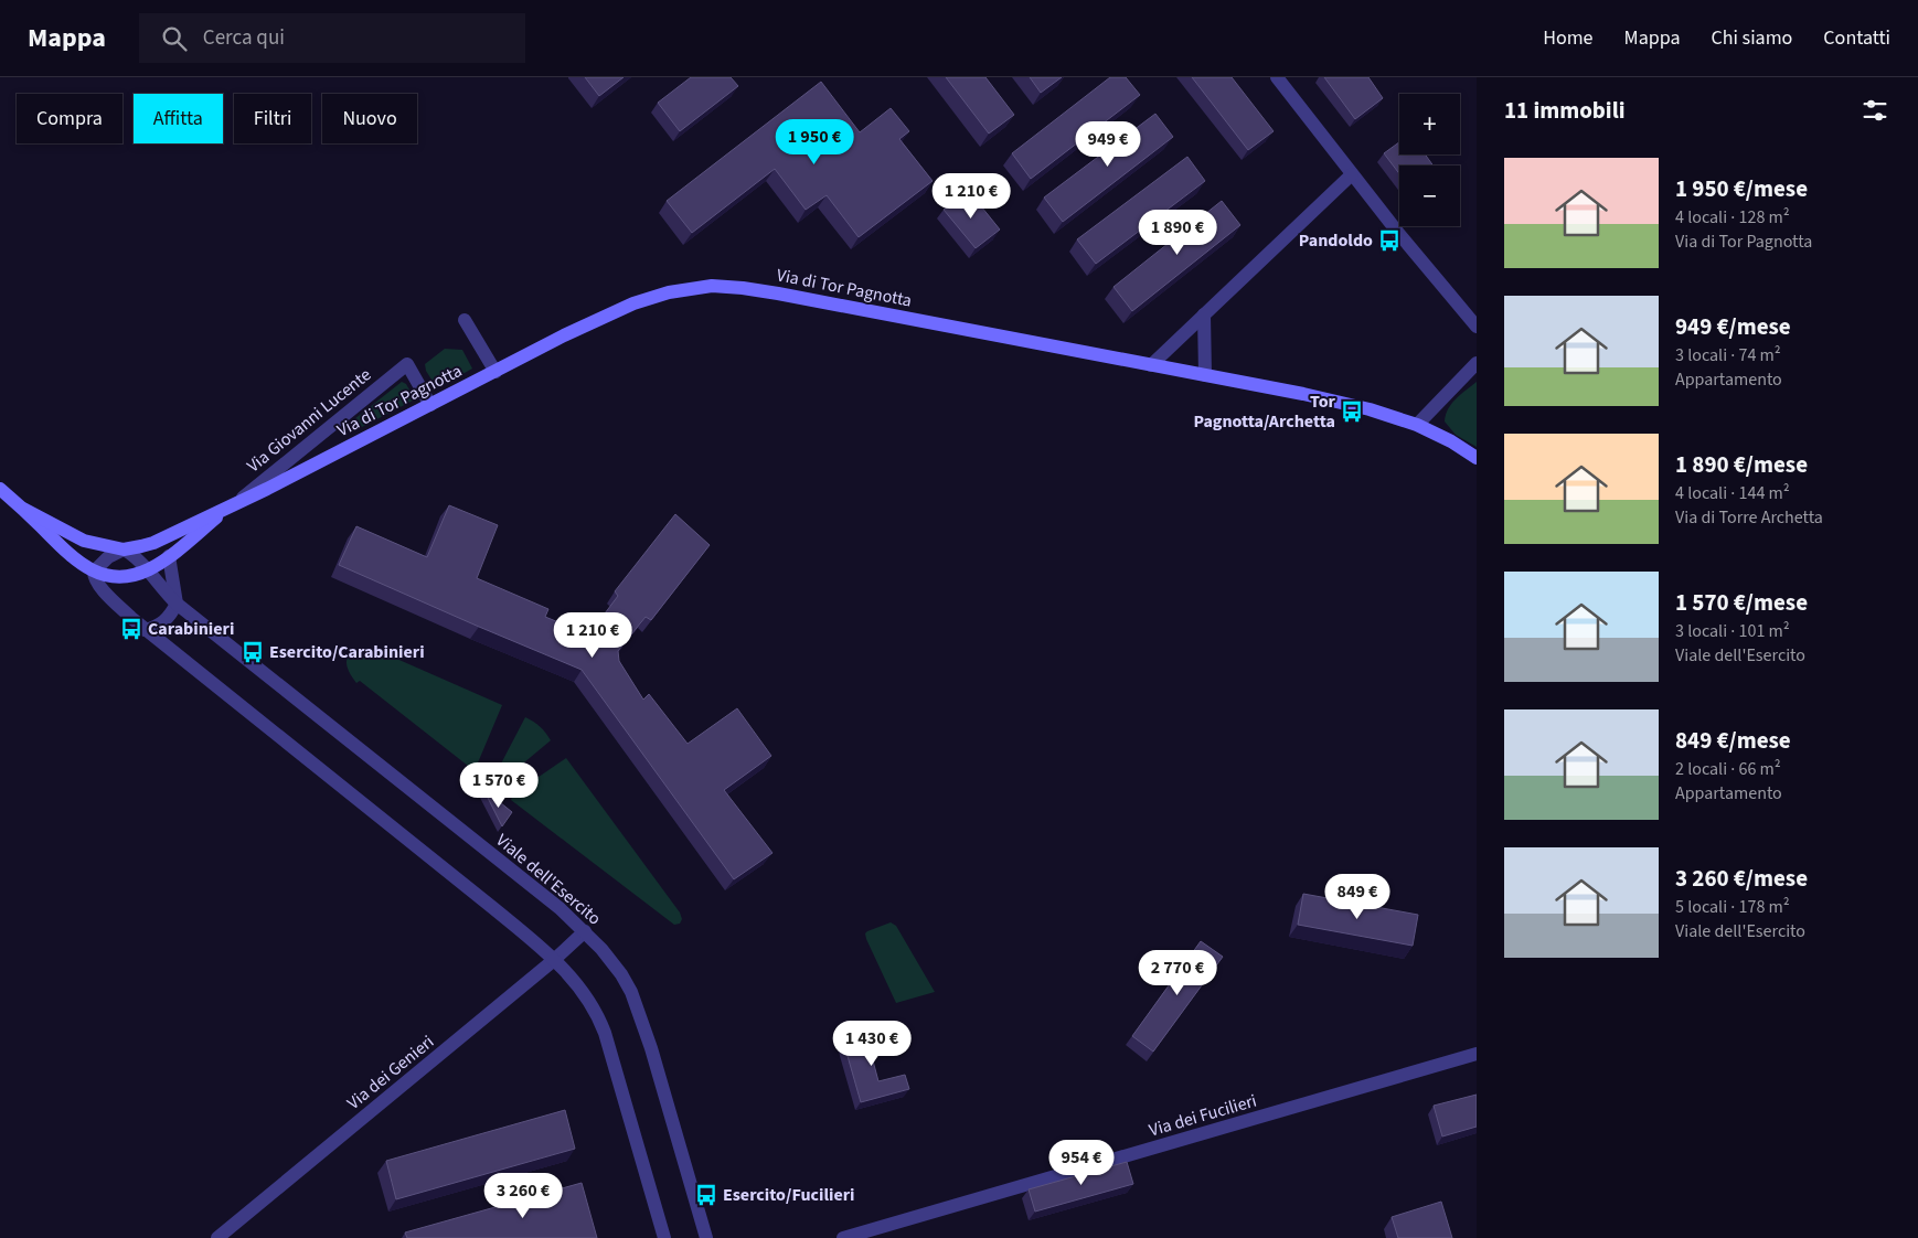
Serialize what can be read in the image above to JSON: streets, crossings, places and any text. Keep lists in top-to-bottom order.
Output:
{
  "streets": {
    "street": [
      "Via di Tor Pagnotta",
      "Via Giovanni Lucente",
      "Viale dell'Esercito",
      "Via dei Genieri",
      "Via dei Fucilieri"
    ]
  },
  "crossings": [
    ["Via di Tor Pagnotta", "Via Giovanni Lucente"],
    ["Via di Tor Pagnotta", "Viale dell'Esercito"],
    ["Viale dell'Esercito", "Via dei Genieri"]
  ],
  "places": {
    "bus stop": [
      "Pandoldo",
      "Tor Pagnotta/Archetta",
      "Carabinieri",
      "Esercito/Carabinieri",
      "Esercito/Fucilieri"
    ]
  },
  "page": {
    "header": "Mappa",
    "search": "Cerca qui",
    "nav": [
      "Home",
      "Mappa",
      "Chi siamo",
      "Contatti"
    ],
    "heading": "11 immobili",
    "map_buttons": ["+", "−"],
    "chip": [
      "Compra",
      "Affitta",
      "Filtri",
      "Nuovo"
    ],
    "price": [
      "1 950 €",
      "949 €",
      "1 210 €",
      "1 890 €",
      "1 210 €",
      "1 570 €",
      "849 €",
      "2 770 €",
      "1 430 €",
      "954 €",
      "3 260 €"
    ],
    "list": [
      {
        "name": "1 950 €/mese",
        "note": "4 locali · 128 m² · Via di Tor Pagnotta"
      },
      {
        "name": "949 €/mese",
        "note": "3 locali · 74 m² · Appartamento"
      },
      {
        "name": "1 890 €/mese",
        "note": "4 locali · 144 m² · Via di Torre Archetta"
      },
      {
        "name": "1 570 €/mese",
        "note": "3 locali · 101 m² · Viale dell'Esercito"
      },
      {
        "name": "849 €/mese",
        "note": "2 locali · 66 m² · Appartamento"
      },
      {
        "name": "3 260 €/mese",
        "note": "5 locali · 178 m² · Viale dell'Esercito"
      }
    ]
  }
}
